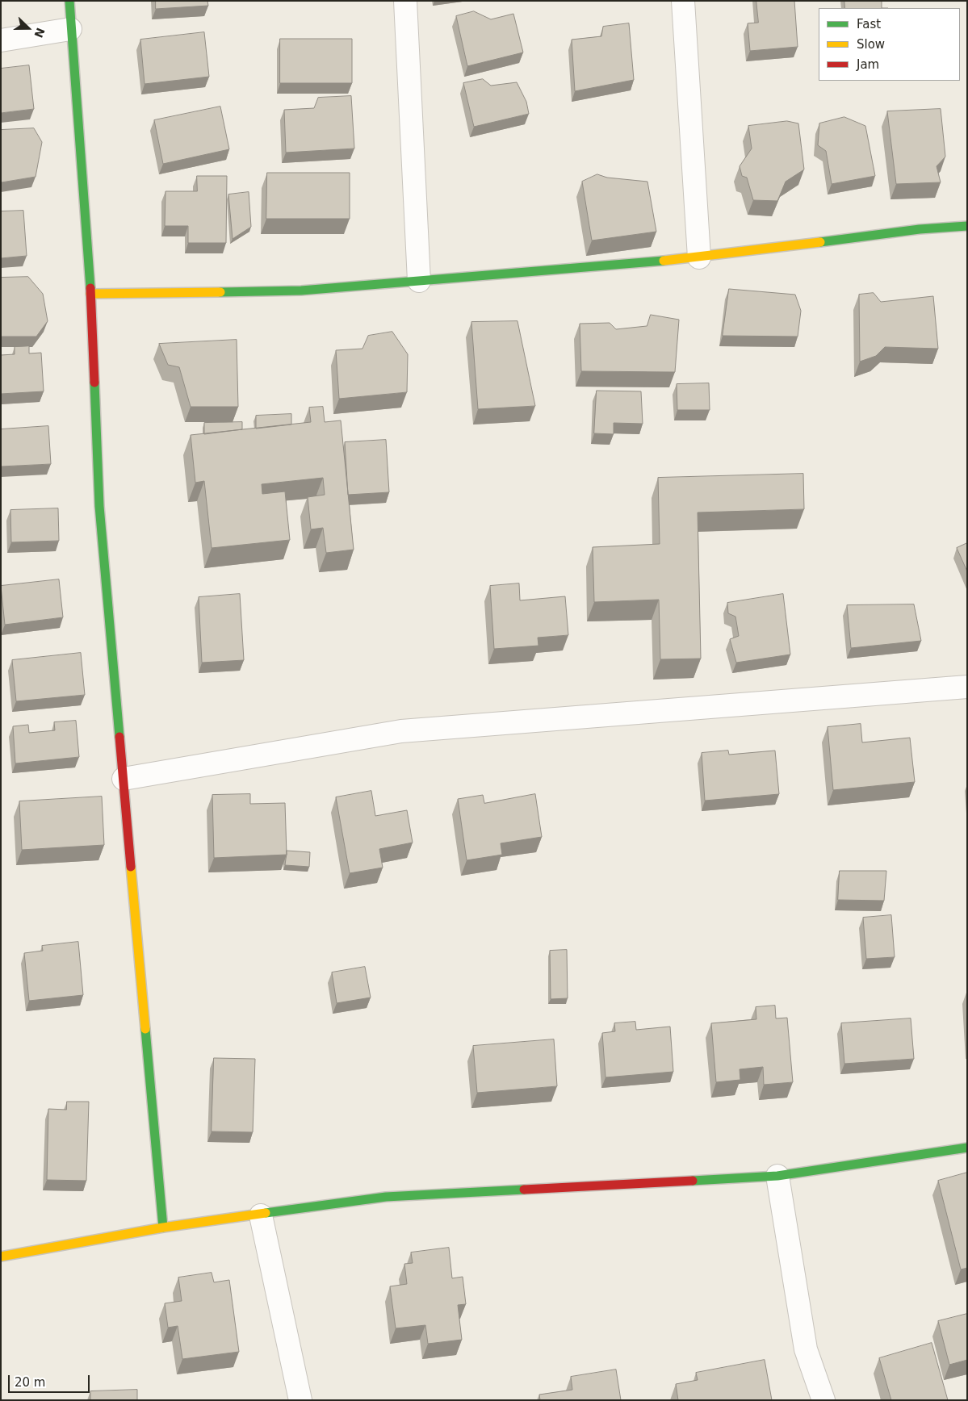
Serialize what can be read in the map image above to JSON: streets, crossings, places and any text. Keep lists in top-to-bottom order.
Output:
{
  "legend": ["Fast", "Slow", "Jam"],
  "scale_bar": "20 m",
  "north": "right"
}
